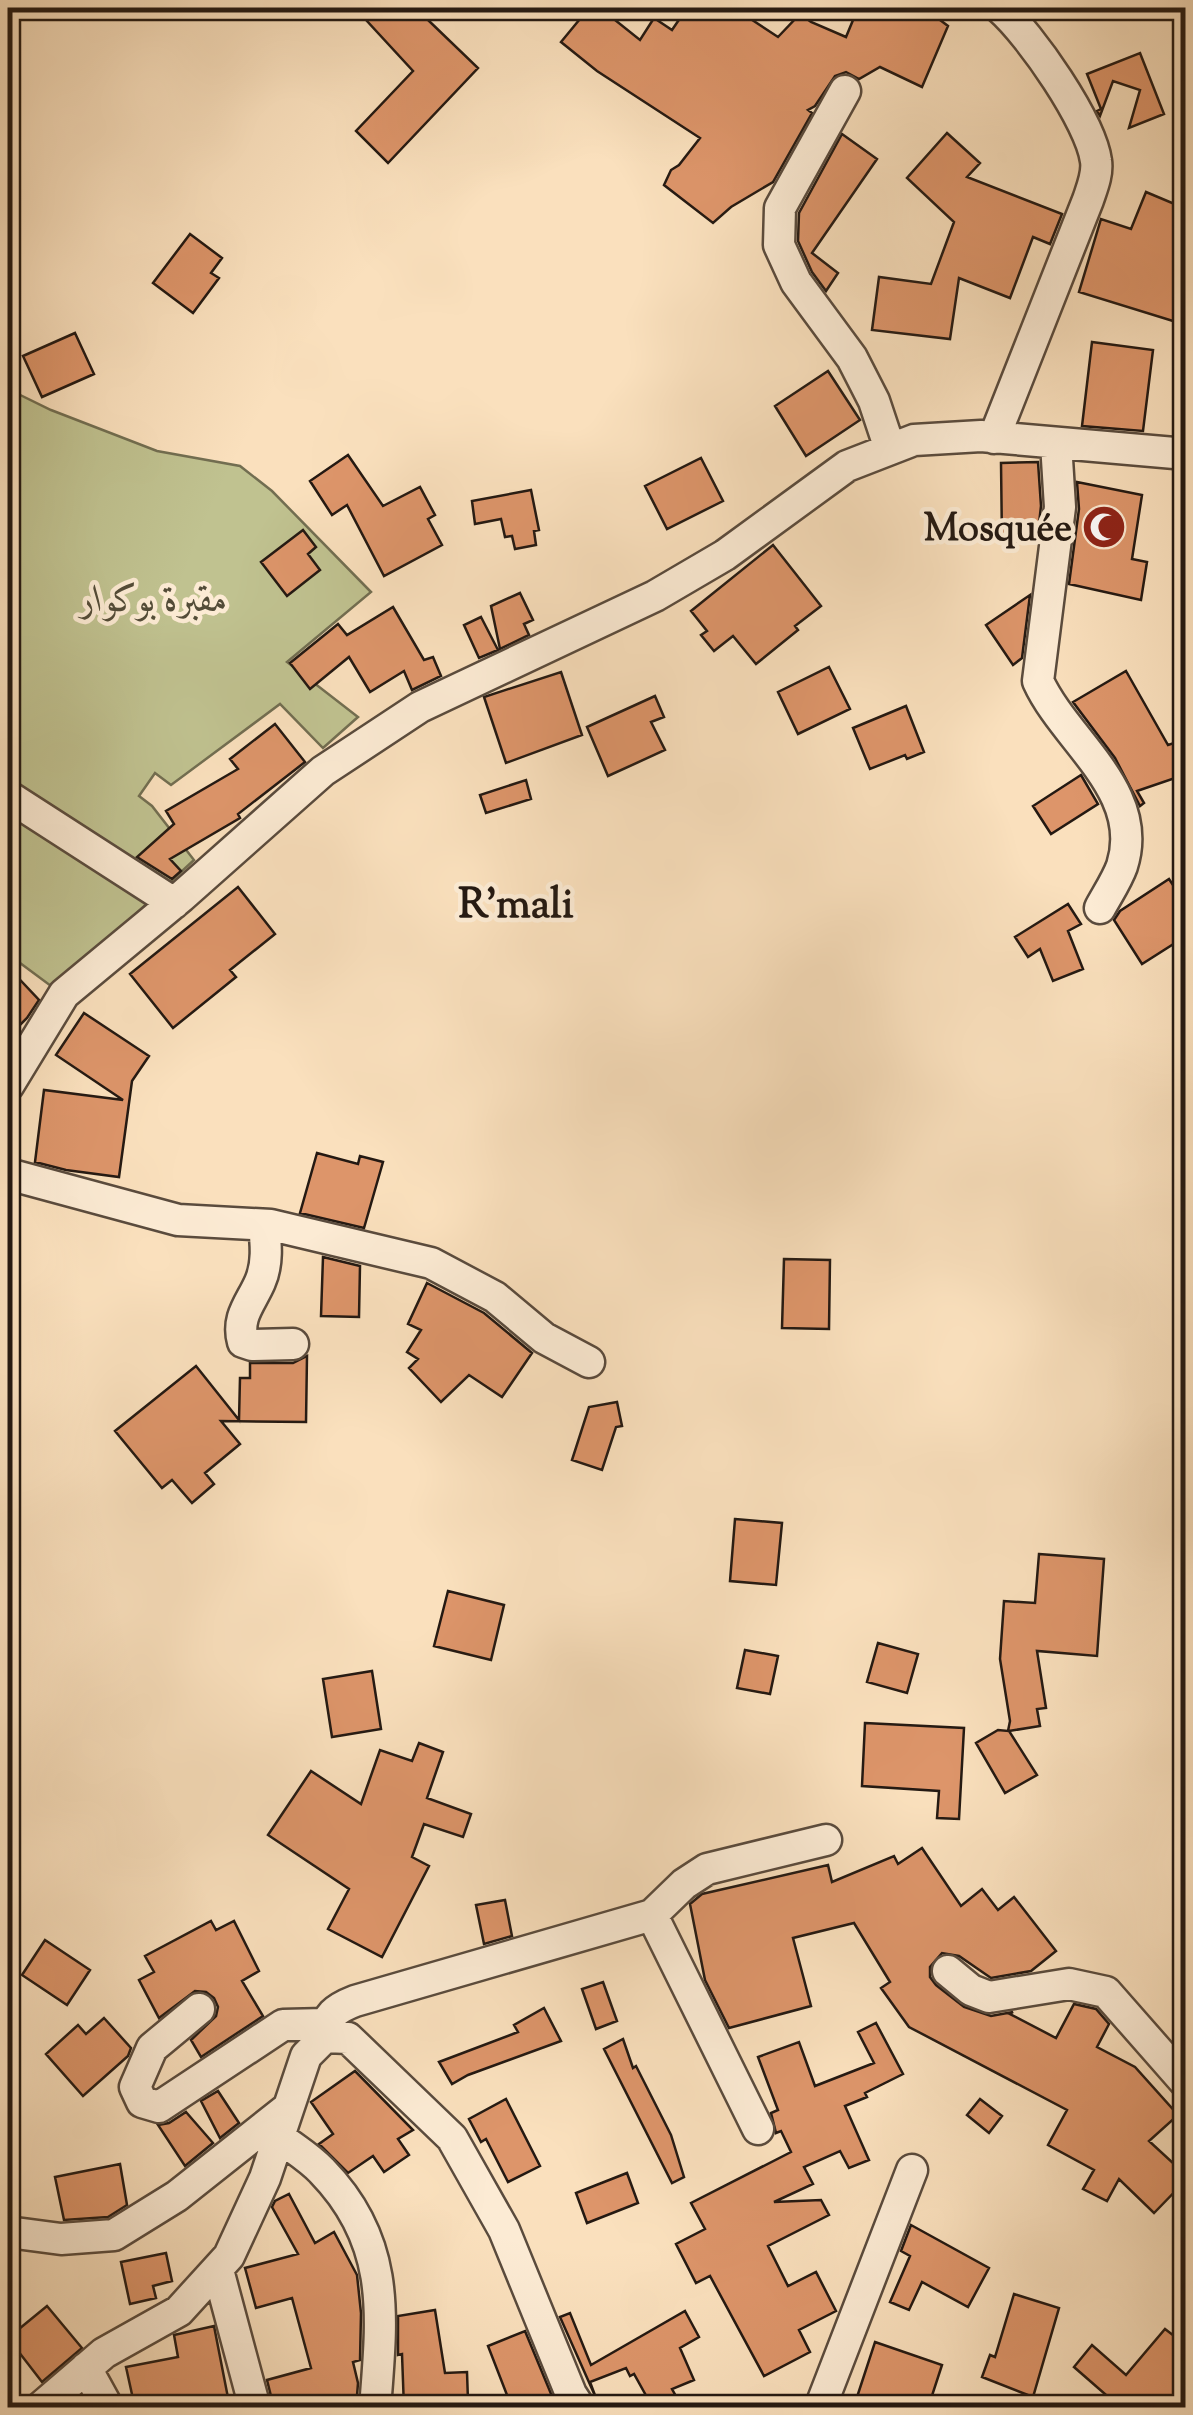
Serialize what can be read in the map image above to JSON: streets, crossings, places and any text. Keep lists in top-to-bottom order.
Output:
{
  "districts": ["R'mali"],
  "parks": ["مقبرة بوكوار"],
  "places": {
    "mosque": ["Mosquée"]
  }
}
